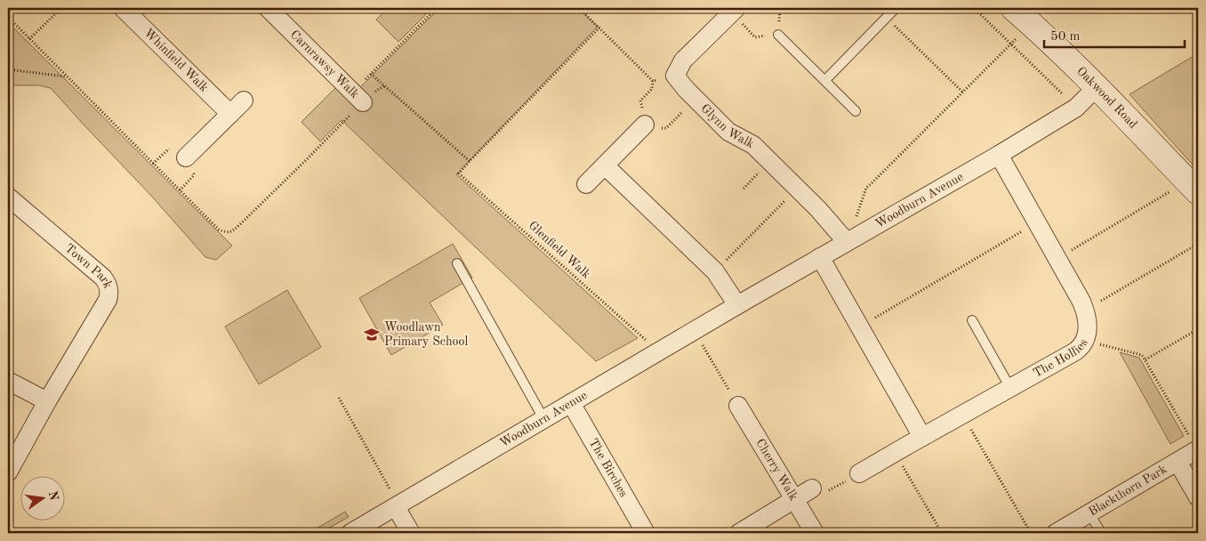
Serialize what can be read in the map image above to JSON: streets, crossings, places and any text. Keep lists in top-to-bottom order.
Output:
{
  "streets": {
    "street": [
      "Whinfield Walk",
      "Carnrawsy Walk",
      "Oakwood Road",
      "Glynn Walk",
      "Woodburn Avenue",
      "Town Park",
      "The Hollies",
      "The Birches",
      "Cherry Walk",
      "Blackthorn Park"
    ],
    "path": ["Glenfield Walk"]
  },
  "crossings": [
    ["Oakwood Road", "Woodburn Avenue"],
    ["Glynn Walk", "Woodburn Avenue"],
    ["Woodburn Avenue", "Glenfield Walk"],
    ["Woodburn Avenue", "The Hollies"],
    ["Woodburn Avenue", "The Birches"]
  ],
  "places": {
    "school or university": ["Woodlawn Primary School"]
  },
  "scale_bar": "50 m",
  "north": "right"
}
